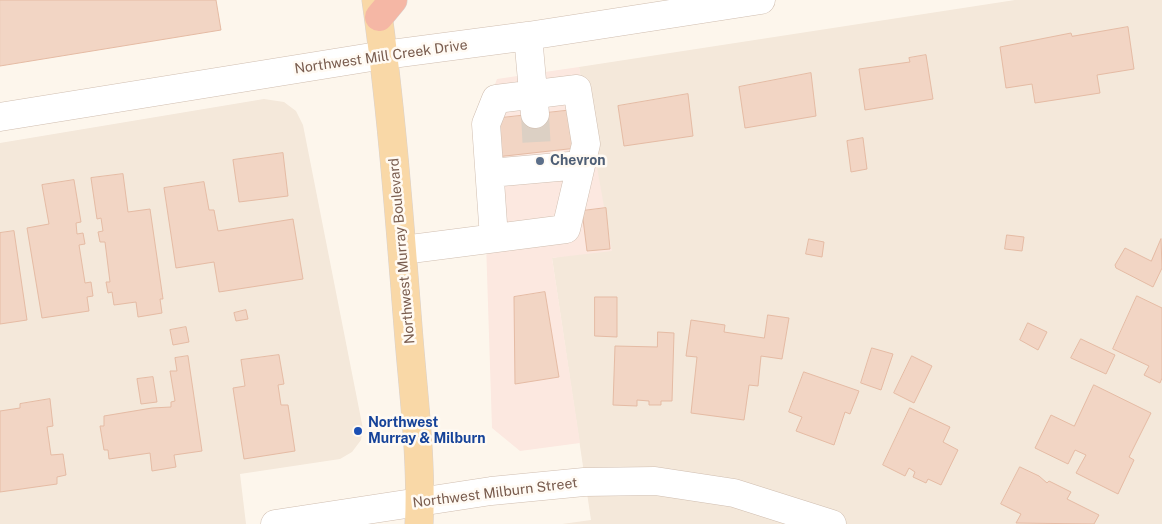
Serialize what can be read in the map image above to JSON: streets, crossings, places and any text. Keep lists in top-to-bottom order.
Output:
{
  "streets": {
    "main road": ["Northwest Murray Boulevard"],
    "street": ["Northwest Mill Creek Drive", "Northwest Milburn Street"]
  },
  "crossings": [
    ["Northwest Mill Creek Drive", "Northwest Murray Boulevard"],
    ["Northwest Murray Boulevard", "Northwest Milburn Street"]
  ],
  "places": ["Chevron", "Northwest Murray & Milburn"]
}
